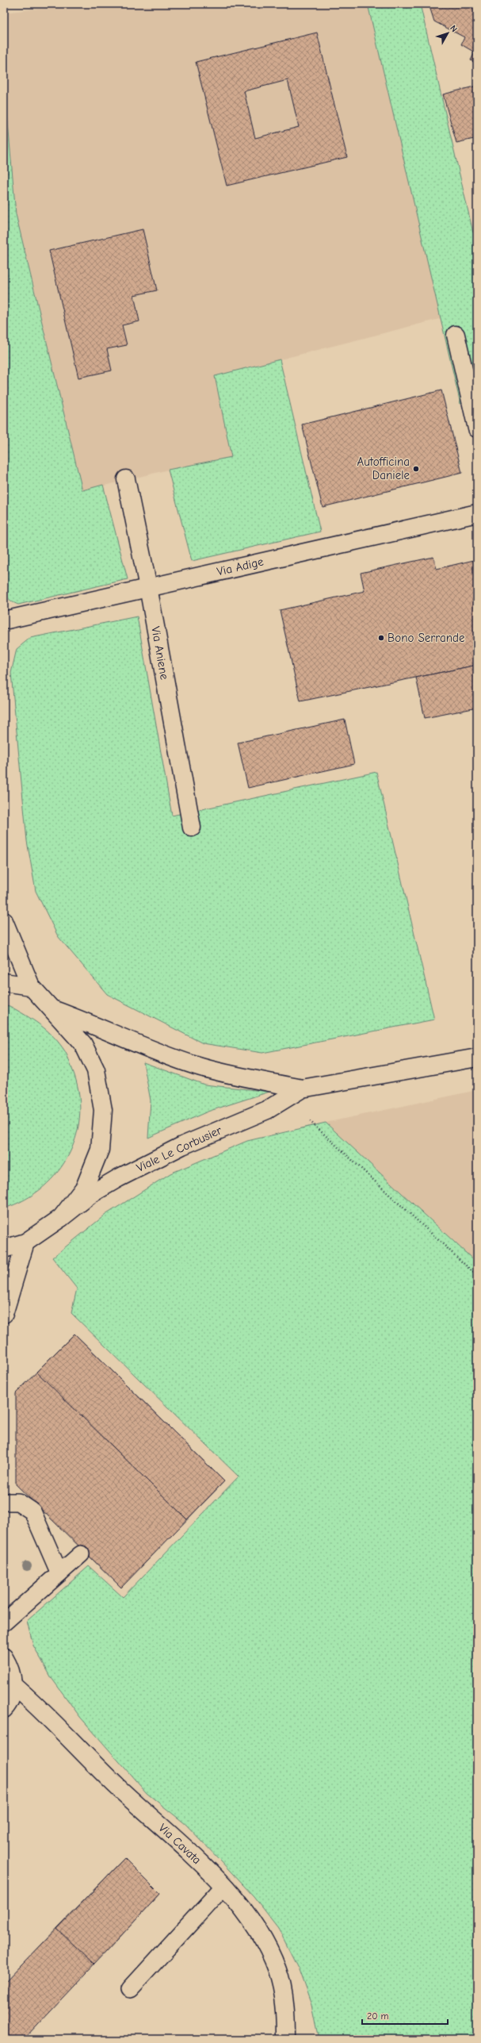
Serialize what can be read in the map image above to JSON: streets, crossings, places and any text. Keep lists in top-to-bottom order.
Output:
{
  "streets": {
    "street": [
      "Via Adige",
      "Via Aniene",
      "Viale Le Corbusier",
      "Via Cavata"
    ]
  },
  "crossings": [
    ["Via Adige", "Via Aniene"]
  ],
  "places": ["Autofficina Daniele", "Bono Serrande"],
  "scale_bar": "20 m",
  "north": "top right"
}
